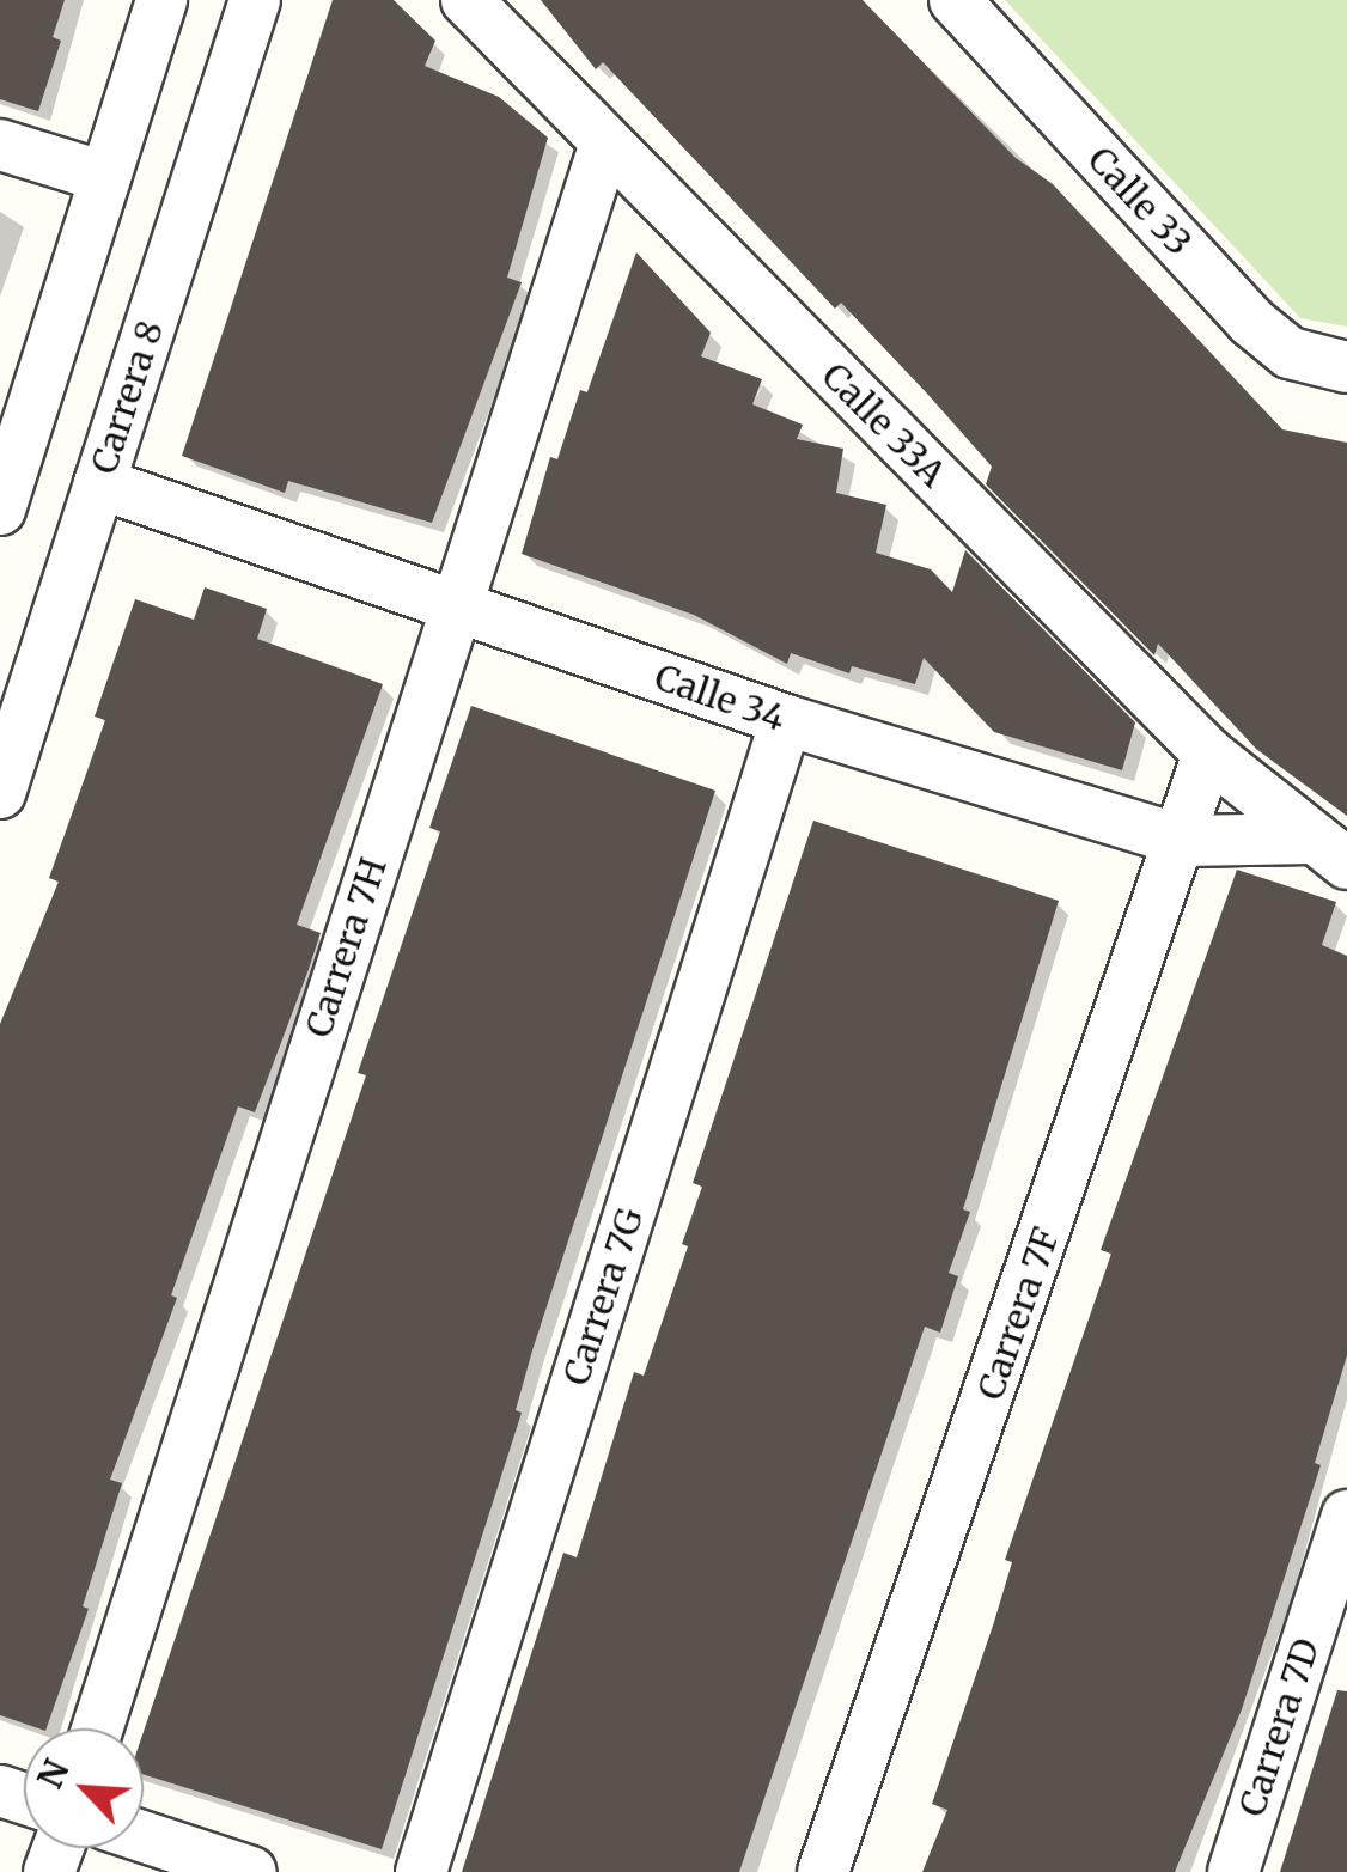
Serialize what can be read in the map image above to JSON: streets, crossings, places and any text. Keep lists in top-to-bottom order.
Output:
{
  "streets": {
    "street": [
      "Calle 33",
      "Carrera 8",
      "Calle 33A",
      "Calle 34",
      "Carrera 7H",
      "Carrera 7G",
      "Carrera 7F",
      "Carrera 7D"
    ]
  },
  "crossings": [
    ["Carrera 8", "Calle 34"],
    ["Calle 33A", "Calle 34"],
    ["Calle 33A", "Carrera 7H"],
    ["Calle 33A", "Carrera 7F"],
    ["Calle 34", "Carrera 7H"],
    ["Calle 34", "Carrera 7G"],
    ["Calle 34", "Carrera 7F"]
  ],
  "north": "top left"
}
